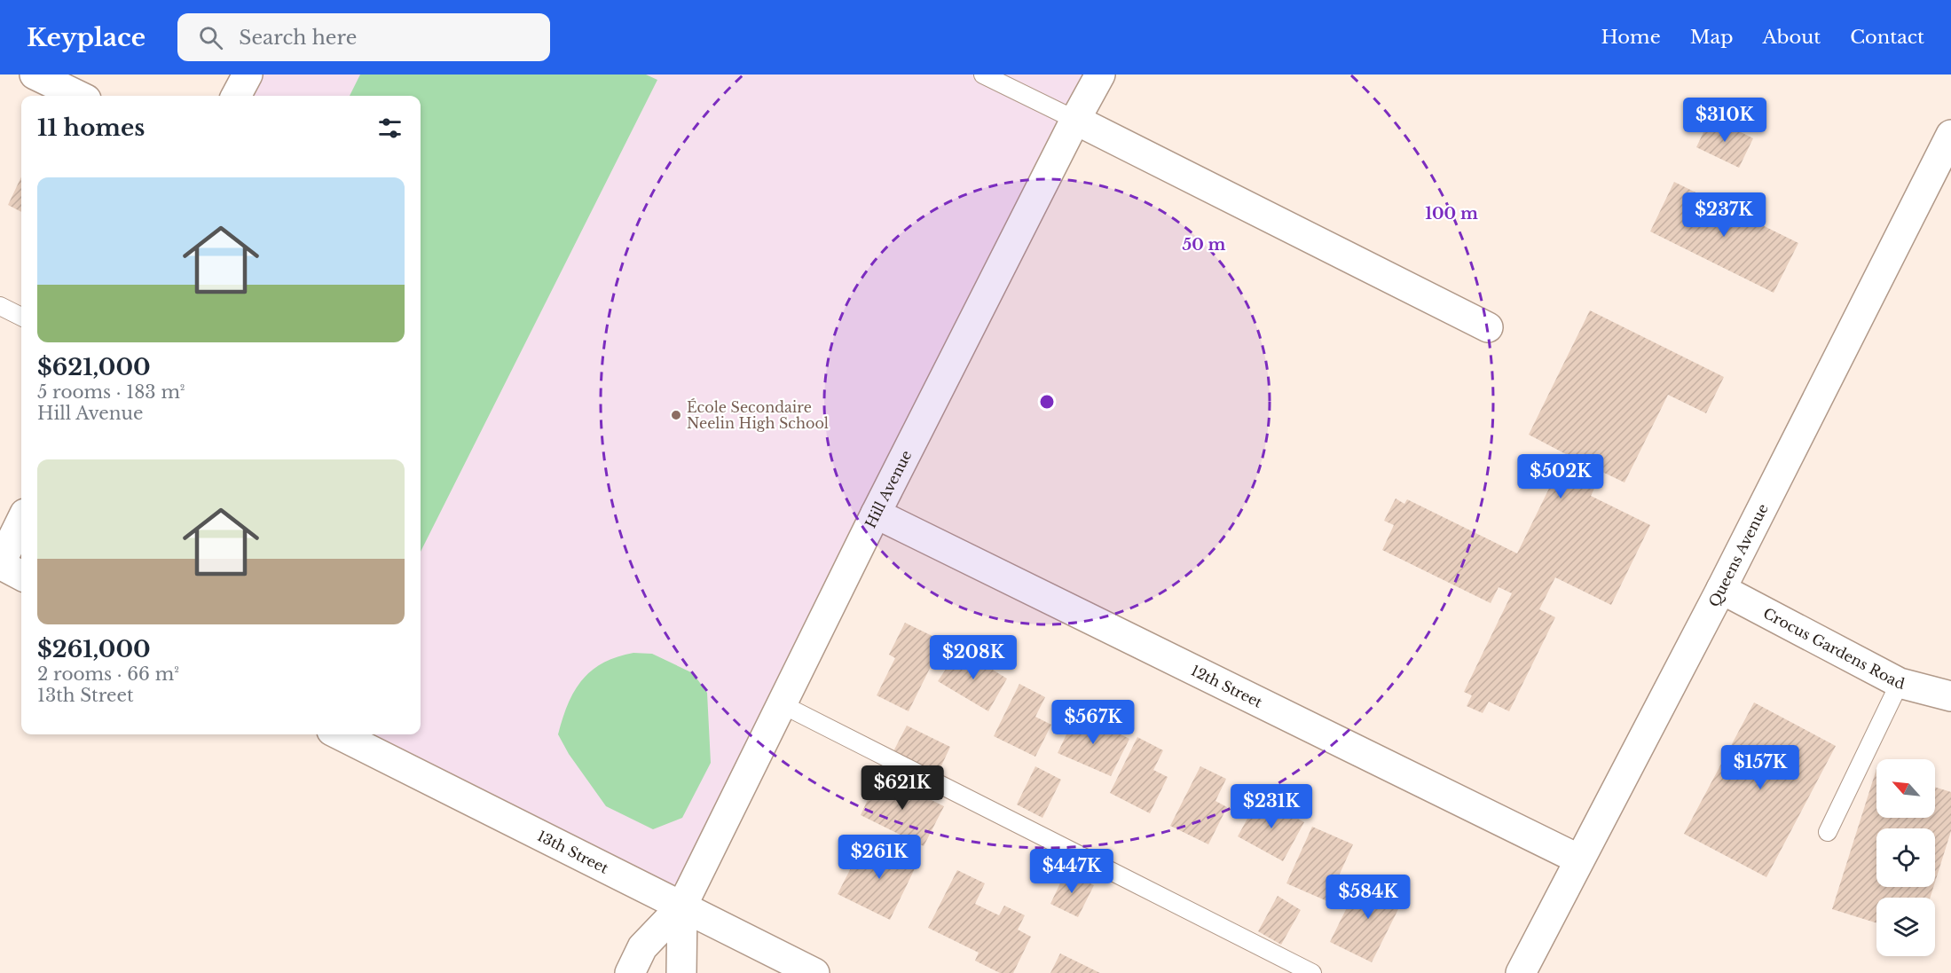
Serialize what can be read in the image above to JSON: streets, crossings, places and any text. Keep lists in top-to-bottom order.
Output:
{
  "streets": {
    "street": [
      "Hill Avenue",
      "Queens Avenue",
      "Crocus Gardens Road",
      "12th Street",
      "13th Street"
    ]
  },
  "crossings": [
    ["Hill Avenue", "12th Street"],
    ["Hill Avenue", "13th Street"],
    ["Queens Avenue", "Crocus Gardens Road"],
    ["Queens Avenue", "12th Street"]
  ],
  "places": ["École Secondaire Neelin High School"],
  "north": "top left",
  "page": {
    "header": "Keyplace",
    "search": "Search here",
    "nav": [
      "Home",
      "Map",
      "About",
      "Contact"
    ],
    "heading": "11 homes",
    "price": [
      "$310K",
      "$237K",
      "$502K",
      "$208K",
      "$567K",
      "$157K",
      "$621K",
      "$231K",
      "$261K",
      "$447K",
      "$584K"
    ],
    "list": [
      {
        "name": "$621,000",
        "note": "5 rooms · 183 m² · Hill Avenue"
      },
      {
        "name": "$261,000",
        "note": "2 rooms · 66 m² · 13th Street"
      }
    ]
  },
  "rings": ["100 m", "50 m"]
}
